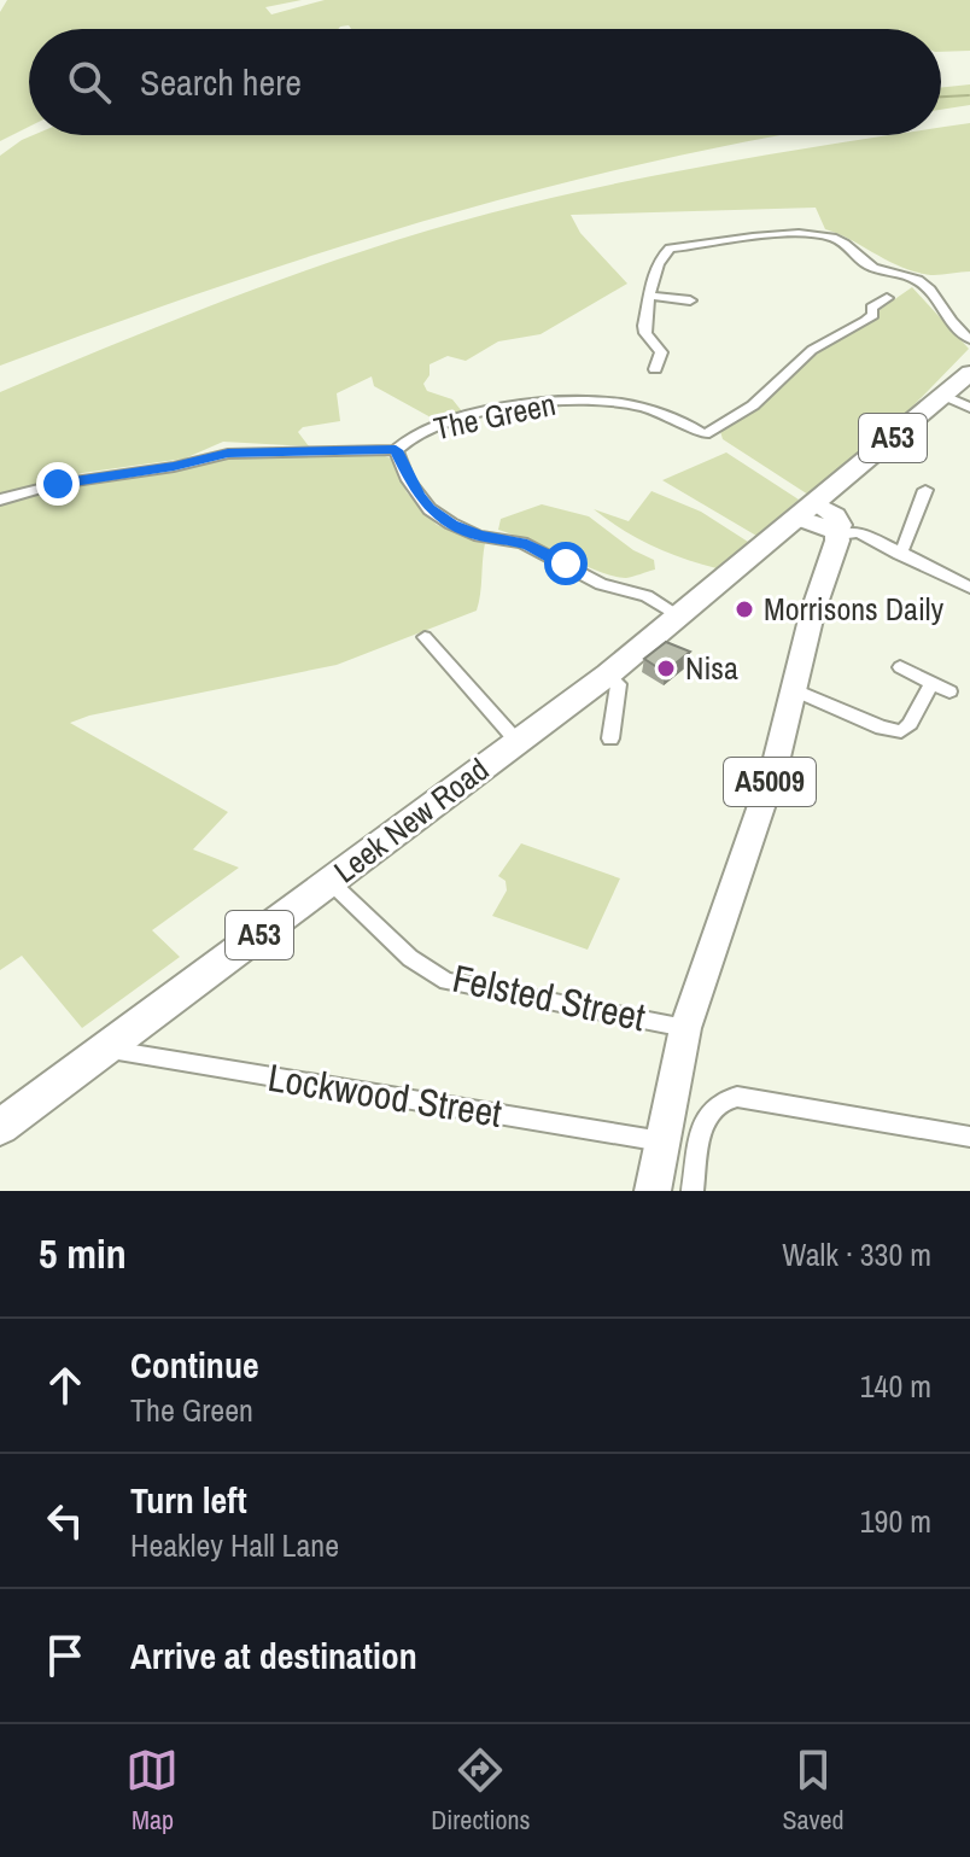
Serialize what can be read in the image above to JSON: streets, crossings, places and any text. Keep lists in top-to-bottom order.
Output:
{
  "streets": {
    "highway": ["A53", "Leek New Road"],
    "main road": ["A5009"],
    "street": ["The Green", "Felsted Street", "Lockwood Street"]
  },
  "crossings": [
    ["The Green", "Leek New Road"],
    ["A53", "Leek New Road"],
    ["A5009", "Felsted Street"],
    ["A5009", "Lockwood Street"],
    ["Leek New Road", "Felsted Street"],
    ["Leek New Road", "Lockwood Street"]
  ],
  "places": ["Morrisons Daily", "Nisa"],
  "page": {
    "search": "Search here",
    "heading": ["5 min", "Walk · 330 m"],
    "list": [
      ["Continue", "The Green", "140 m"],
      ["Turn left", "Heakley Hall Lane", "190 m"],
      "Arrive at destination"
    ],
    "nav": ["Map", "Directions", "Saved"]
  }
}
